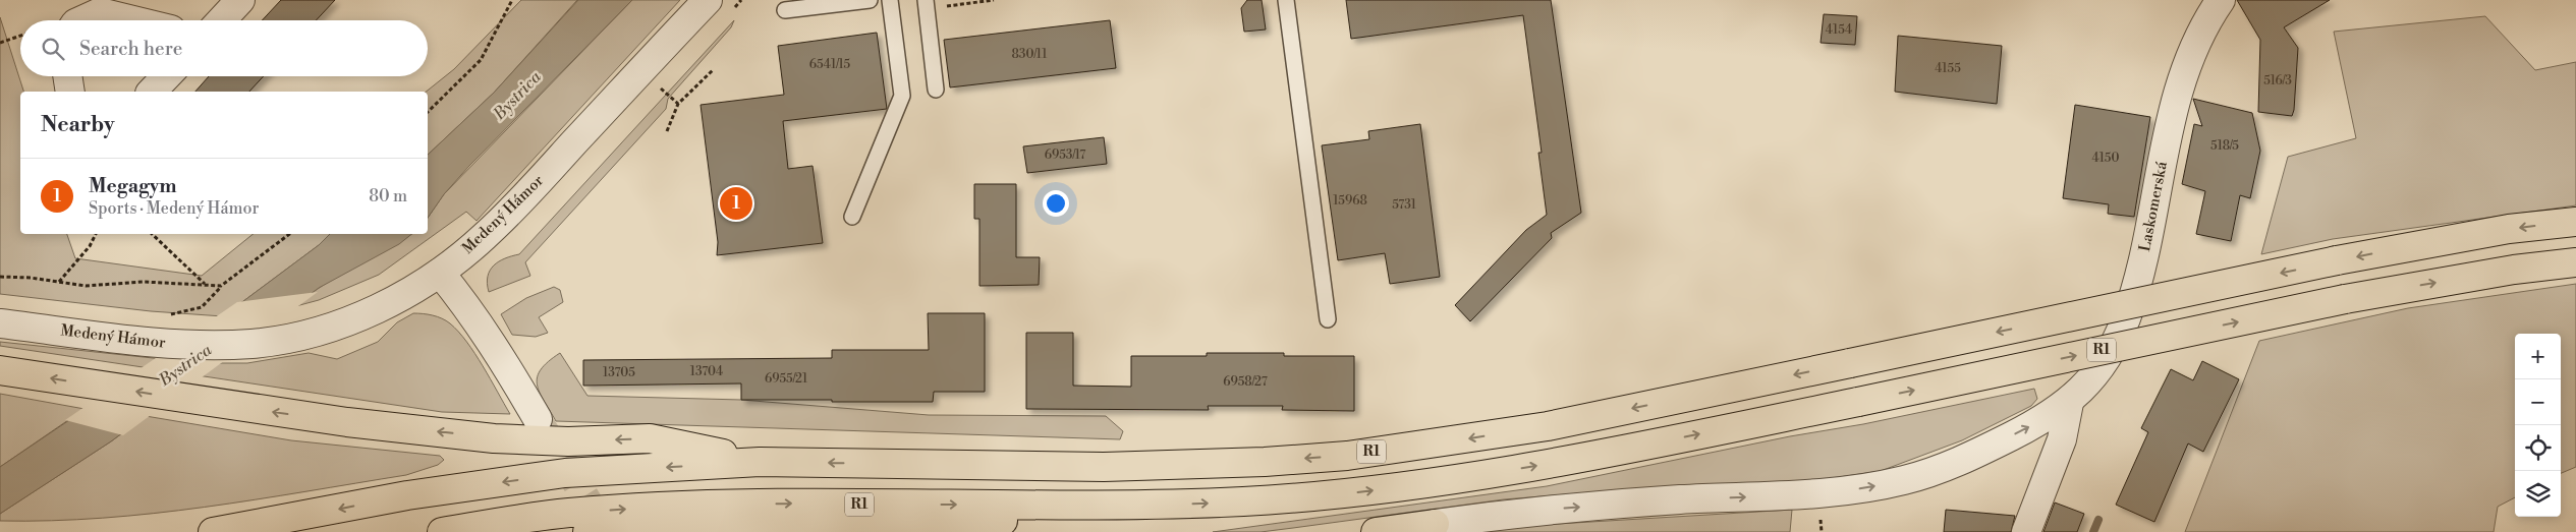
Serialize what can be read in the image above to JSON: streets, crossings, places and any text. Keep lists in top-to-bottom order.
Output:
{
  "streets": {
    "highway": ["R1"],
    "street": ["Laskomerská", "Medený Hámor"]
  },
  "one_way": ["Laskomerská"],
  "water": ["Bystrica"],
  "house_numbers": [
    "4154",
    "830/11",
    "6541/15",
    "4155",
    "516/3",
    "518/5",
    "6953/17",
    "4150",
    "15968",
    "5731",
    "13704",
    "13705",
    "6955/21",
    "6958/27"
  ],
  "page": {
    "search": "Search here",
    "heading": "Nearby",
    "list": [
      {
        "mark": "1",
        "name": "Megagym",
        "note": "Sports · Medený Hámor",
        "value": "80 m"
      }
    ],
    "pins": "1",
    "map_buttons": ["+", "−"]
  }
}
